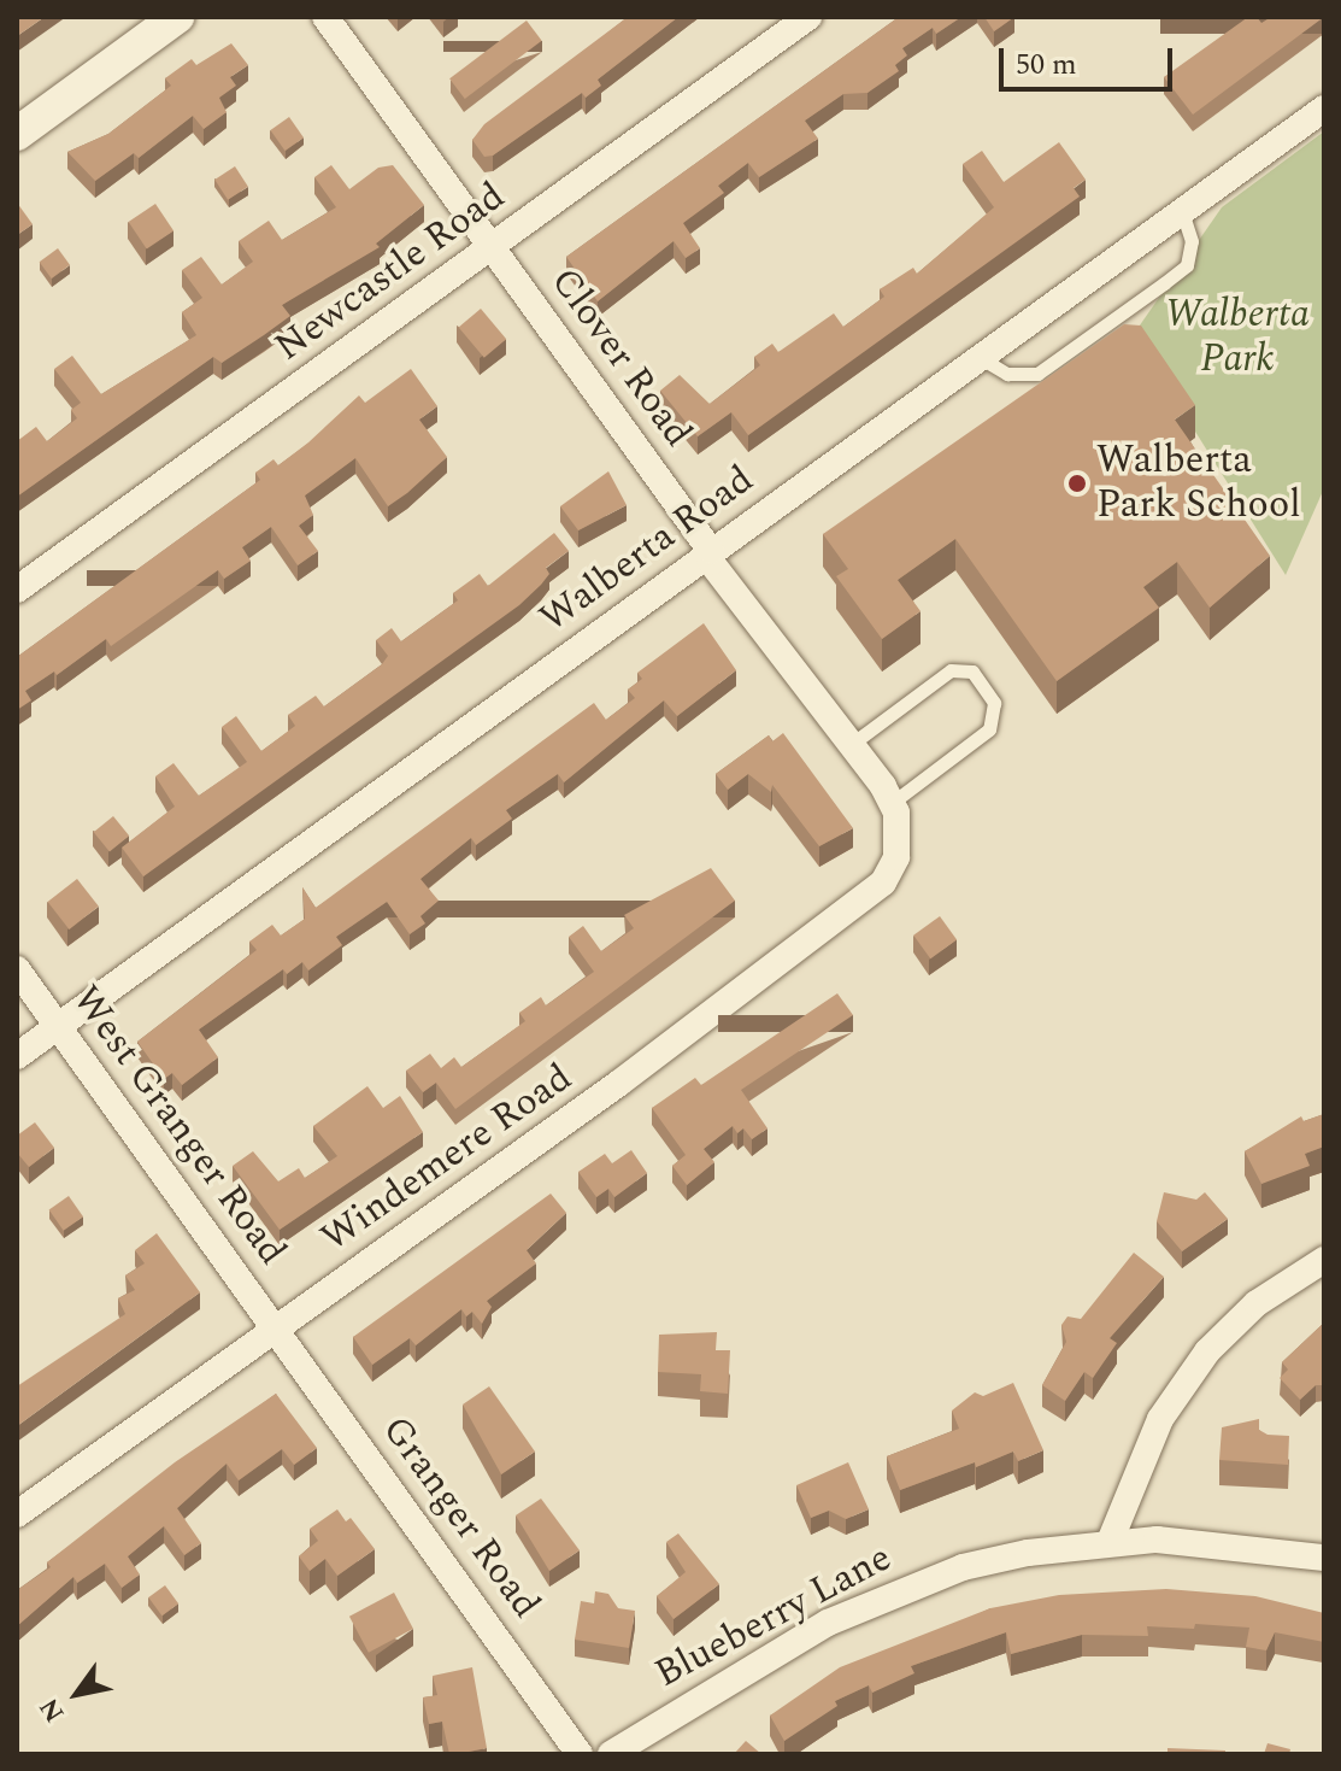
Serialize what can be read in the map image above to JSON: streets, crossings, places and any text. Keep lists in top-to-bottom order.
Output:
{
  "streets": {
    "street": [
      "Newcastle Road",
      "Clover Road",
      "Walberta Road",
      "West Granger Road",
      "Windemere Road",
      "Granger Road",
      "Blueberry Lane"
    ]
  },
  "crossings": [
    ["Newcastle Road", "Clover Road"],
    ["Clover Road", "Walberta Road"],
    ["Clover Road", "Windemere Road"],
    ["Walberta Road", "West Granger Road"],
    ["West Granger Road", "Windemere Road"],
    ["West Granger Road", "Granger Road"],
    ["Windemere Road", "Granger Road"]
  ],
  "parks": ["Walberta Park"],
  "places": ["Walberta Park School"],
  "scale_bar": "50 m",
  "north": "bottom left"
}
